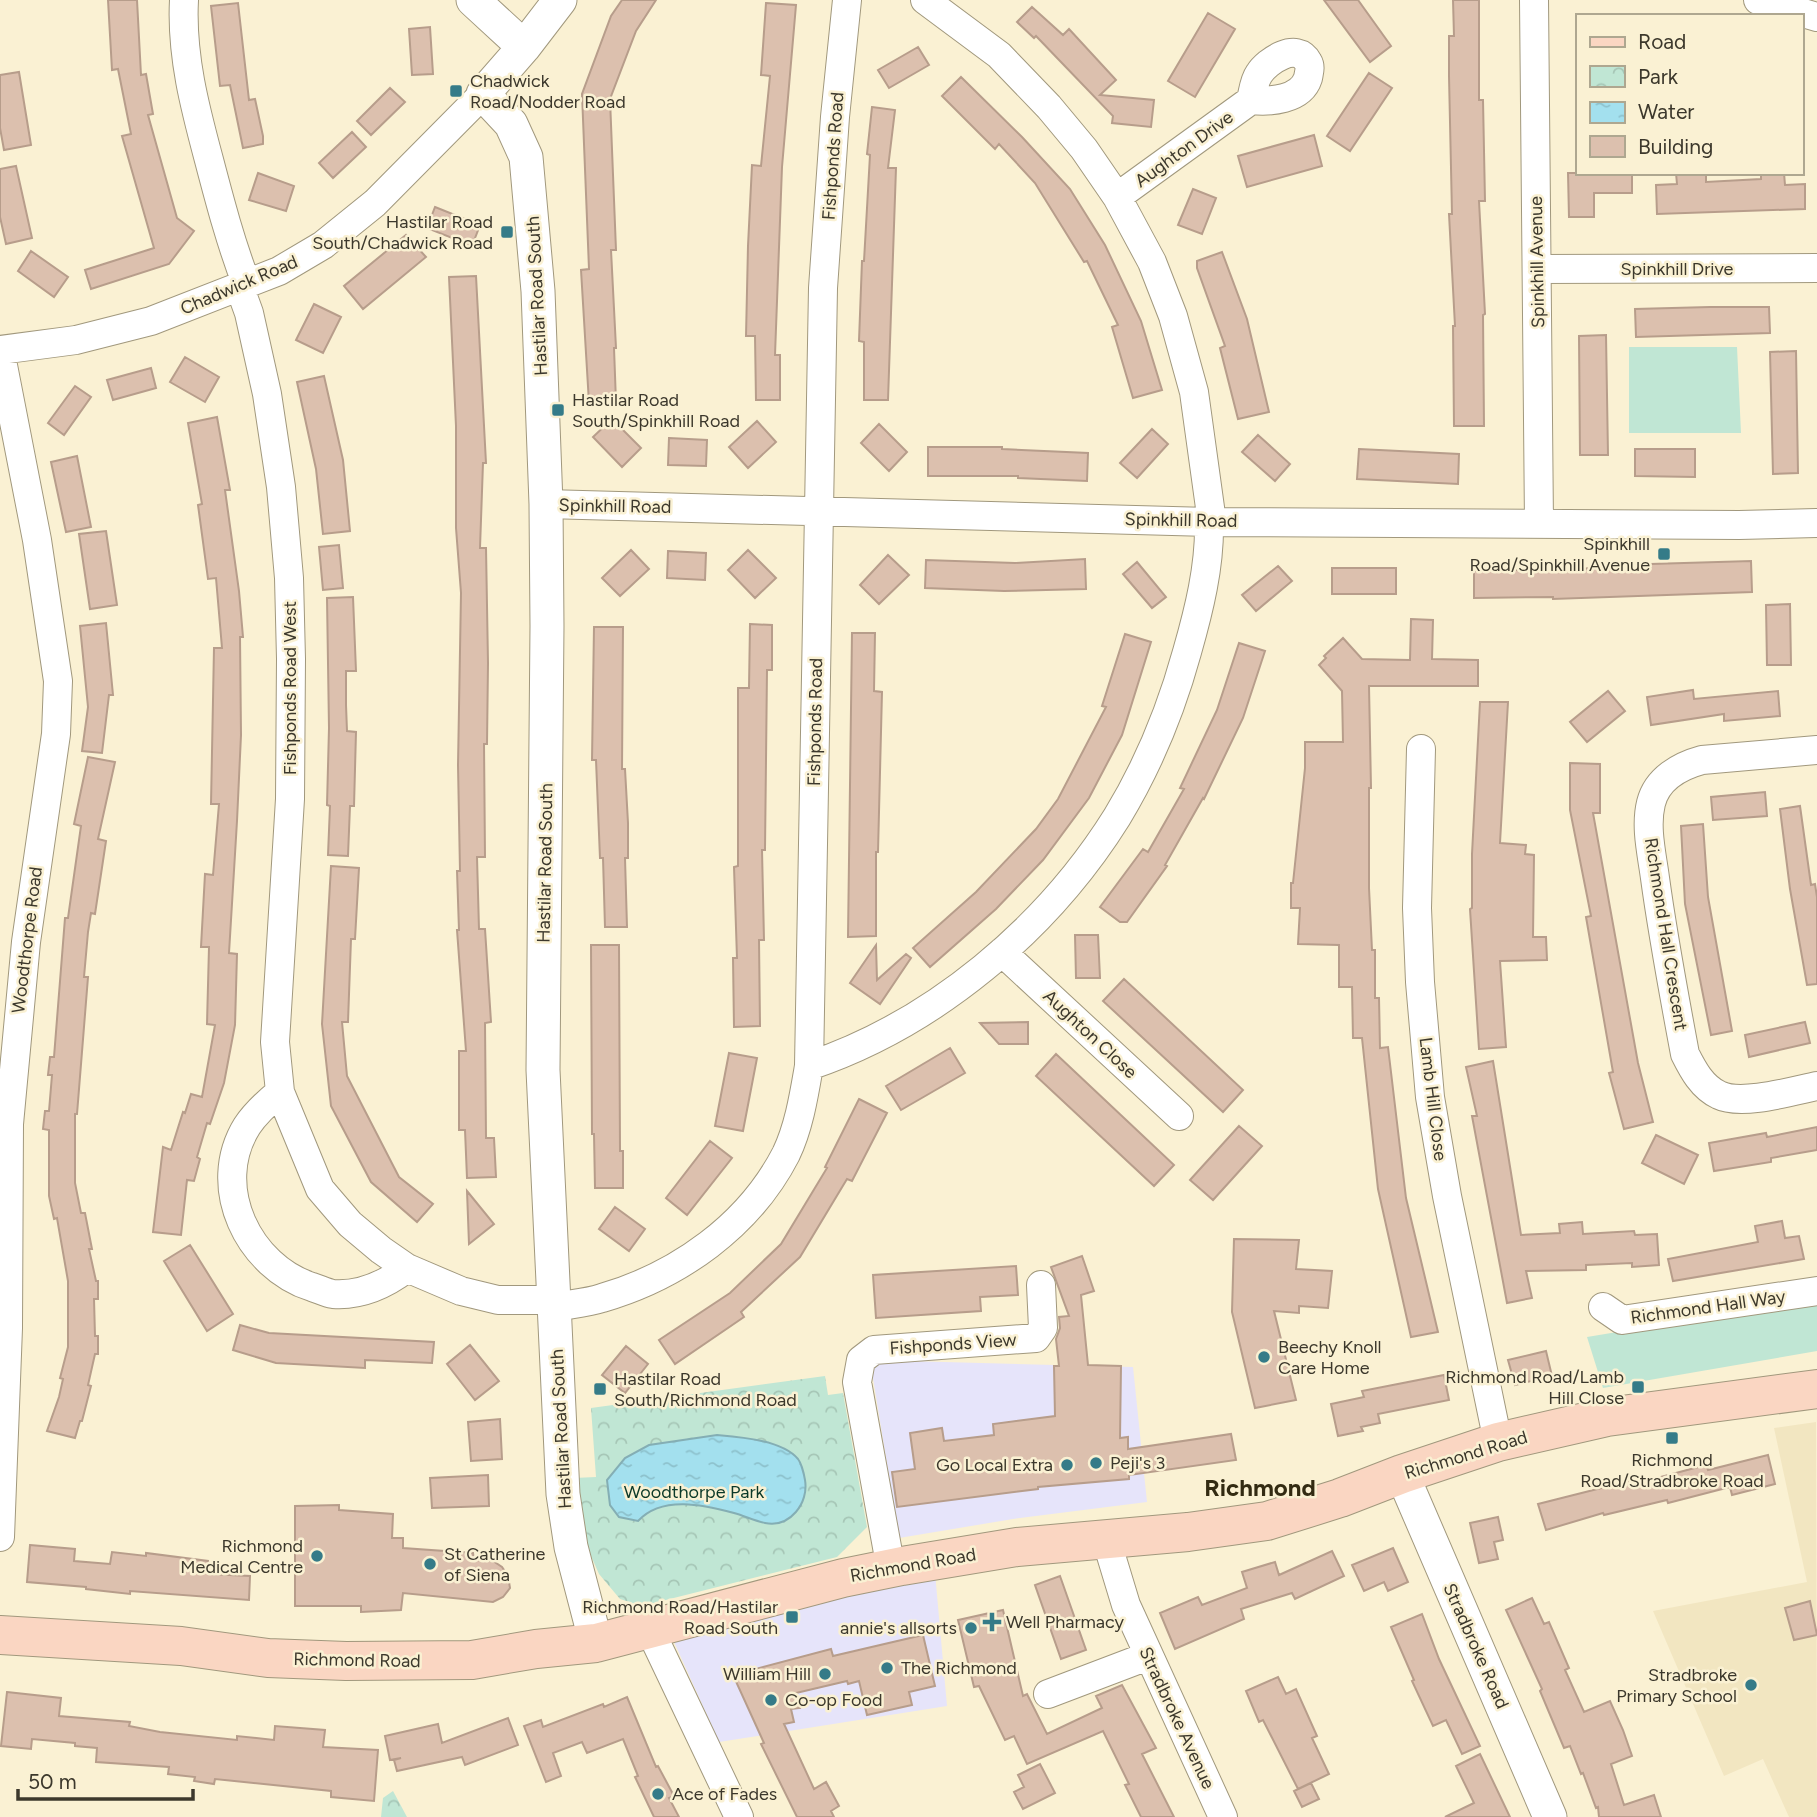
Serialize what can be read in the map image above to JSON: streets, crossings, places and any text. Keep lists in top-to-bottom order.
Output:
{
  "streets": {
    "main road": ["Richmond Road"],
    "street": [
      "Aughton Drive",
      "Fishponds Road",
      "Spinkhill Avenue",
      "Spinkhill Drive",
      "Chadwick Road",
      "Hastilar Road South",
      "Spinkhill Road",
      "Fishponds Road West",
      "Richmond Hall Crescent",
      "Woodthorpe Road",
      "Aughton Close",
      "Lamb Hill Close",
      "Richmond Hall Way",
      "Fishponds View",
      "Stradbroke Road",
      "Stradbroke Avenue"
    ]
  },
  "crossings": [
    ["Fishponds Road", "Hastilar Road South"],
    ["Fishponds Road", "Spinkhill Road"],
    ["Fishponds Road", "Fishponds Road West"],
    ["Spinkhill Avenue", "Spinkhill Drive"],
    ["Spinkhill Avenue", "Spinkhill Road"],
    ["Chadwick Road", "Hastilar Road South"],
    ["Chadwick Road", "Fishponds Road West"],
    ["Chadwick Road", "Woodthorpe Road"],
    ["Hastilar Road South", "Spinkhill Road"],
    ["Hastilar Road South", "Fishponds Road West"],
    ["Hastilar Road South", "Richmond Road"],
    ["Lamb Hill Close", "Richmond Road"],
    ["Fishponds View", "Richmond Road"],
    ["Richmond Road", "Stradbroke Road"],
    ["Richmond Road", "Stradbroke Avenue"]
  ],
  "districts": ["Richmond"],
  "parks": ["Woodthorpe Park"],
  "places": {
    "transit": [
      "Chadwick Road/Nodder Road",
      "Hastilar Road South/Chadwick Road",
      "Hastilar Road South/Spinkhill Road",
      "Spinkhill Road/Spinkhill Avenue",
      "Richmond Road/Lamb Hill Close",
      "Hastilar Road South/Richmond Road",
      "Richmond Road/Stradbroke Road",
      "Richmond Road/Hastilar Road South"
    ],
    "other": [
      "Beechy Knoll Care Home",
      "Peji's 3",
      "Go Local Extra",
      "Richmond Medical Centre",
      "St Catherine of Siena",
      "annie's allsorts",
      "The Richmond",
      "William Hill",
      "Stradbroke Primary School",
      "Co-op Food",
      "Ace of Fades"
    ],
    "health": ["Well Pharmacy"]
  },
  "legend": [
    "Road",
    "Park",
    "Water",
    "Building"
  ],
  "scale_bar": "50 m"
}
